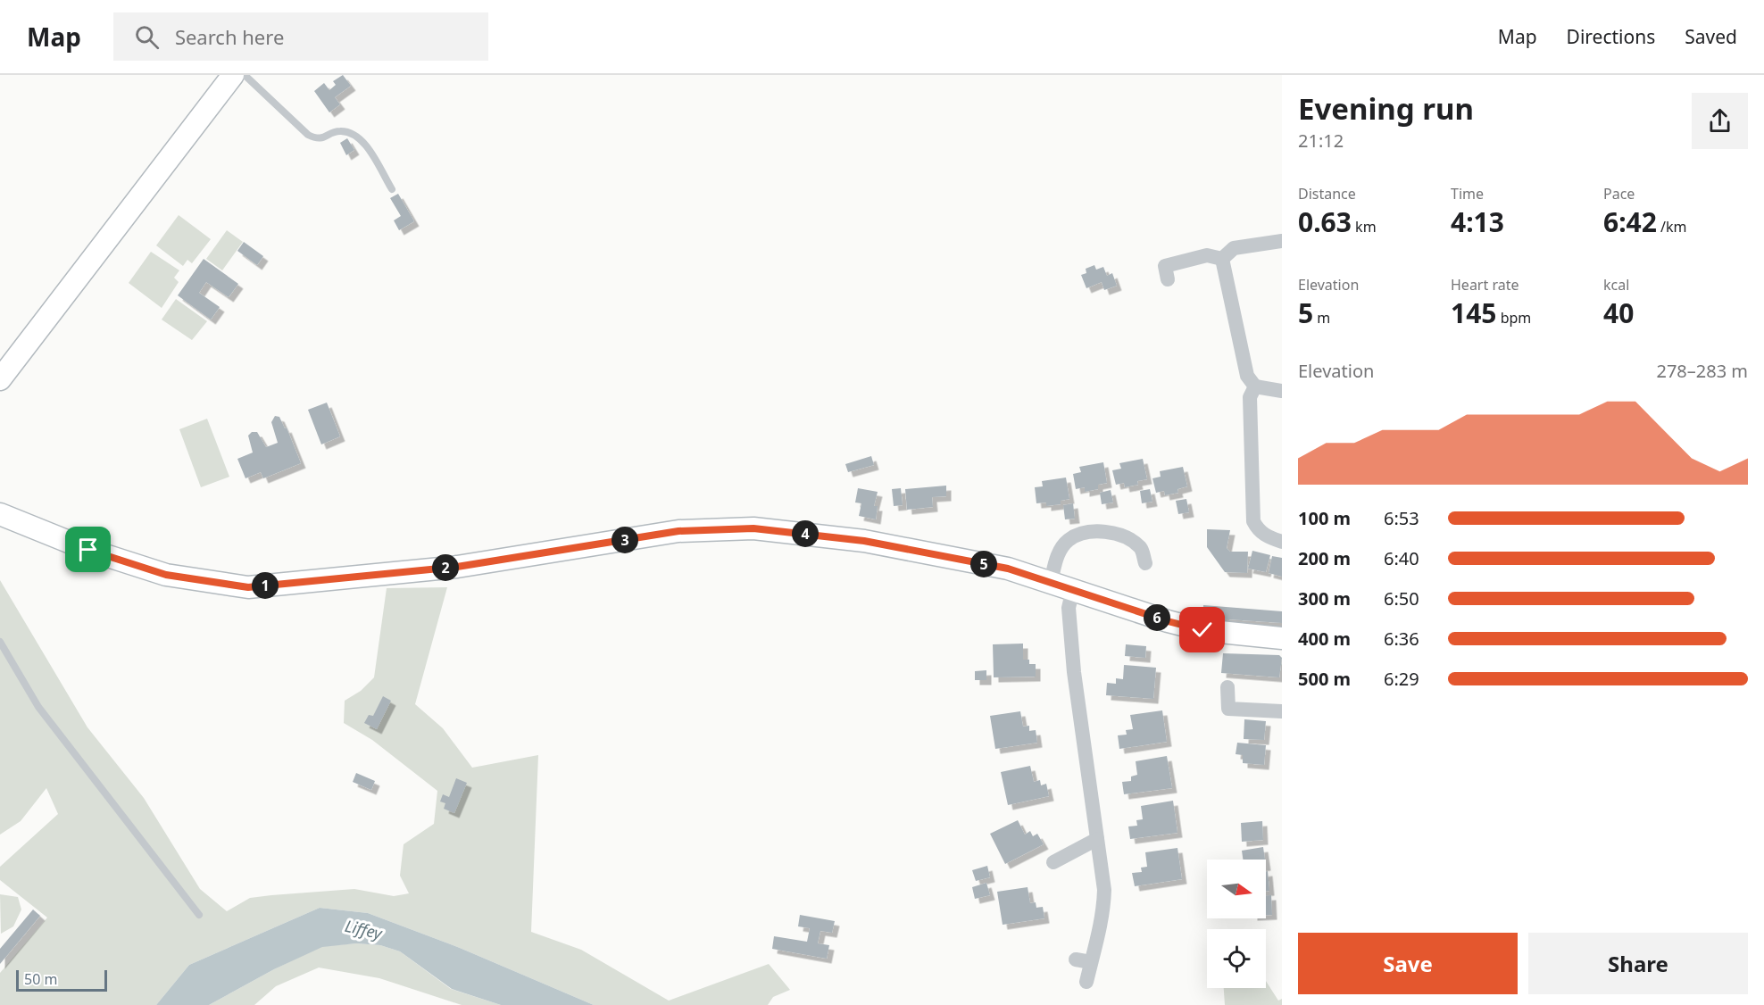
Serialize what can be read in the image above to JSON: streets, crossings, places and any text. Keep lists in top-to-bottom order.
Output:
{
  "water": ["Liffey"],
  "scale_bar": "50 m",
  "north": "right",
  "page": {
    "header": "Map",
    "search": "Search here",
    "nav": ["Map", "Directions", "Saved"],
    "heading": ["Evening run", "21:12"],
    "stats": [
      ["Distance", "0.63 km"],
      ["Time", "4:13"],
      ["Pace", "6:42 /km"],
      ["Elevation", "5 m"],
      ["Heart rate", "145 bpm"],
      ["kcal", "40"]
    ],
    "chart": ["Elevation", "278–283 m"],
    "list": [
      {
        "name": "100 m",
        "note": "6:53"
      },
      {
        "name": "200 m",
        "note": "6:40"
      },
      {
        "name": "300 m",
        "note": "6:50"
      },
      {
        "name": "400 m",
        "note": "6:36"
      },
      {
        "name": "500 m",
        "note": "6:29"
      }
    ],
    "pins": [
      "4",
      "3",
      "5",
      "2",
      "1",
      "6"
    ],
    "buttons": ["Save", "Share"],
    "scale": "50 m"
  }
}
